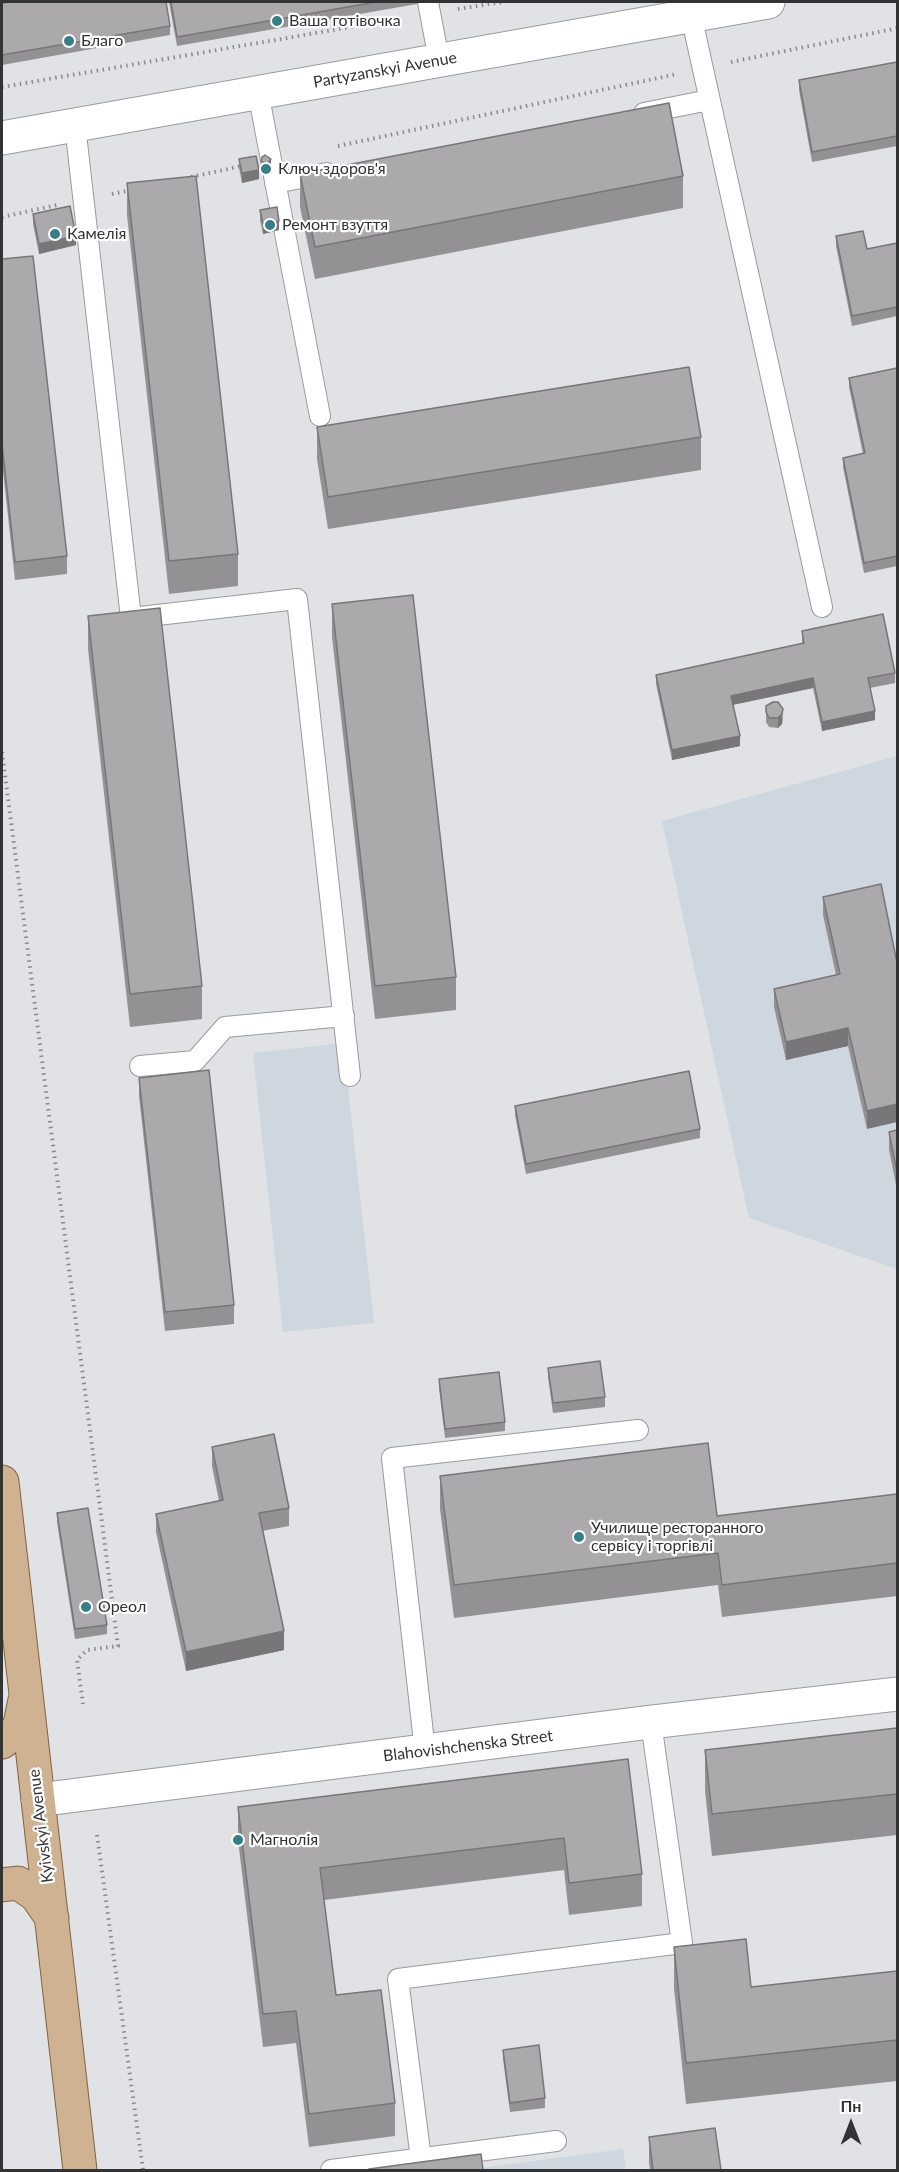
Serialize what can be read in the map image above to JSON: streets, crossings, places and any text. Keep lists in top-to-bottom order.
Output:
{
  "streets": {
    "main road": ["Kyivskyi Avenue"],
    "street": ["Partyzanskyi Avenue", "Blahovishchenska Street"]
  },
  "crossings": [
    ["Blahovishchenska Street", "Kyivskyi Avenue"]
  ],
  "places": [
    "Ваша готівочка",
    "Благо",
    "Ключ здоров'я",
    "Ремонт взуття",
    "Камелія",
    "Училище ресторанного сервісу і торгівлі",
    "Ореол",
    "Магнолія"
  ],
  "north": "top"
}
